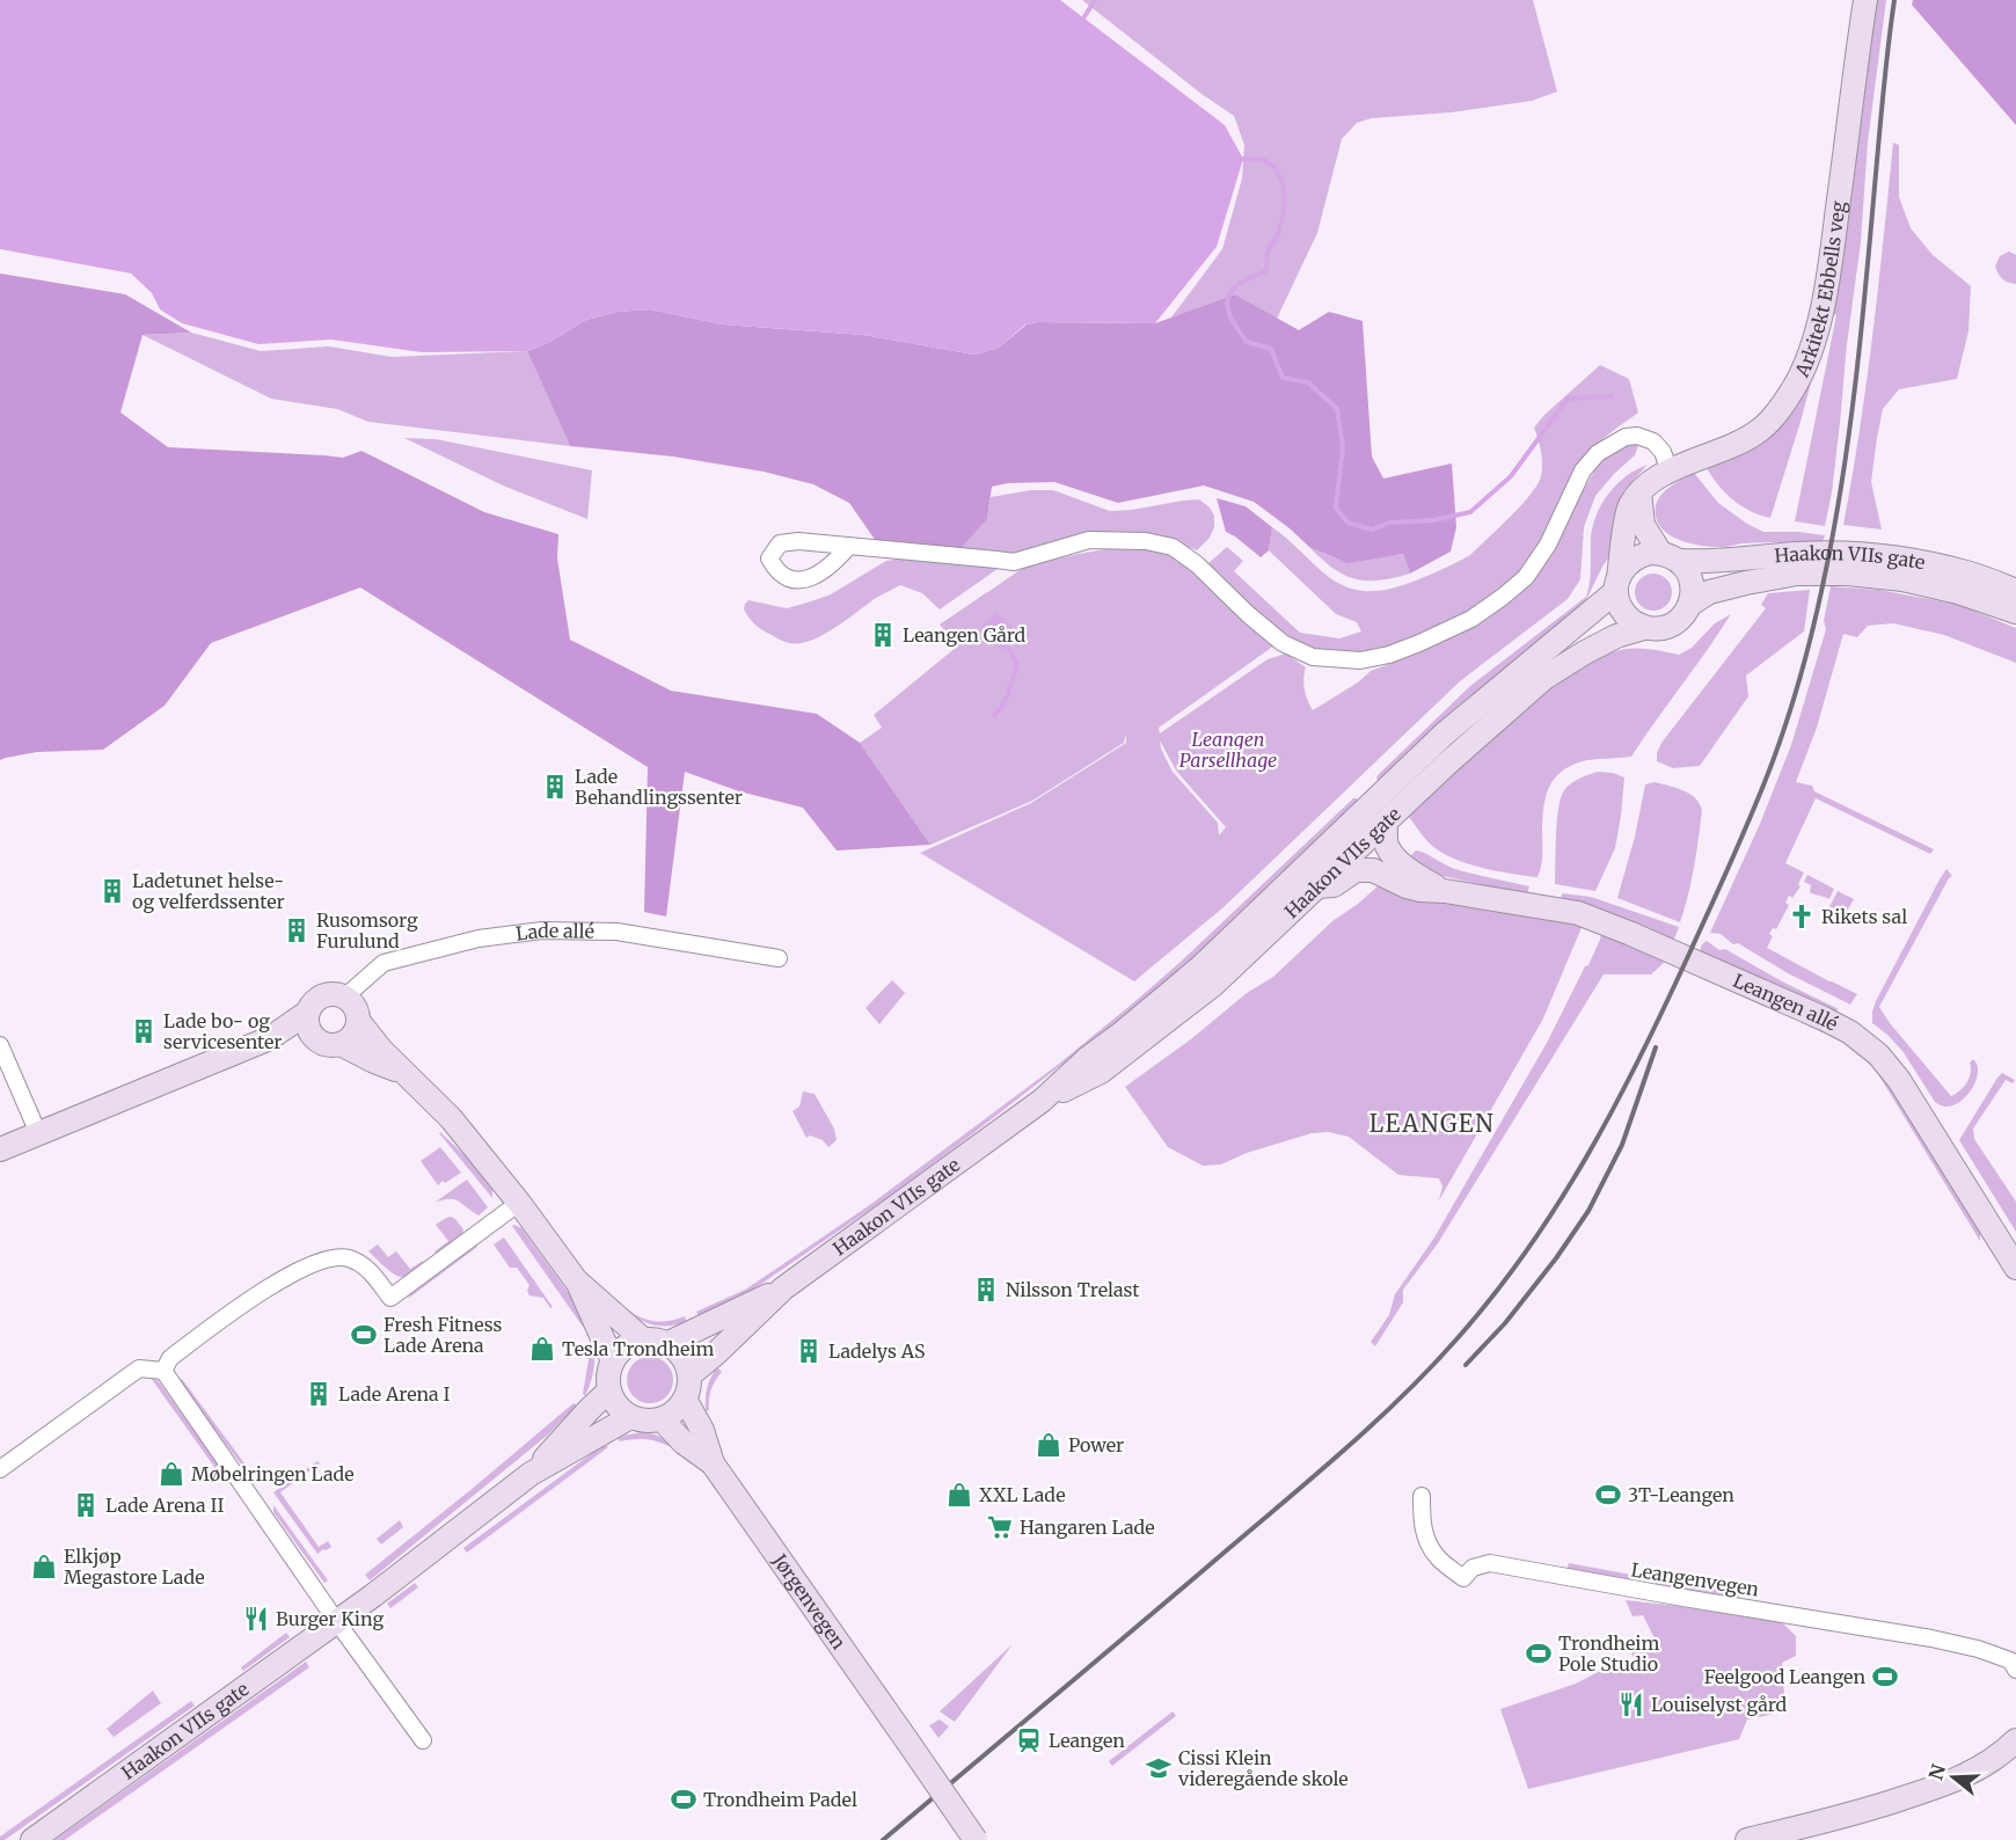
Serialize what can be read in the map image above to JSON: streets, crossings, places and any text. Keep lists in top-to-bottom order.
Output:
{
  "streets": {
    "main road": [
      "Arkitekt Ebbells veg",
      "Haakon VIIs gate",
      "Leangen allé",
      "Jørgenvegen"
    ],
    "street": ["Lade allé", "Leangenvegen"]
  },
  "crossings": [
    ["Haakon VIIs gate", "Leangen allé"],
    ["Haakon VIIs gate", "Jørgenvegen"]
  ],
  "districts": ["LEANGEN"],
  "parks": ["Leangen Parsellhage"],
  "places": {
    "building": [
      "Leangen Gård",
      "Lade Behandlingssenter",
      "Ladetunet helse- og velferdssenter",
      "Rusomsorg Furulund",
      "Lade bo- og servicesenter",
      "Nilsson Trelast",
      "Ladelys AS",
      "Lade Arena I",
      "Lade Arena II"
    ],
    "church": ["Rikets sal"],
    "sports": [
      "Fresh Fitness Lade Arena",
      "3T-Leangen",
      "Trondheim Pole Studio",
      "Feelgood Leangen",
      "Trondheim Padel"
    ],
    "shop": [
      "Tesla Trondheim",
      "Power",
      "Møbelringen Lade",
      "XXL Lade",
      "Elkjøp Megastore Lade"
    ],
    "supermarket": ["Hangaren Lade"],
    "restaurant": ["Burger King", "Louiselyst gård"],
    "station": ["Leangen"],
    "school or university": ["Cissi Klein videregående skole"]
  },
  "north": "left"
}
